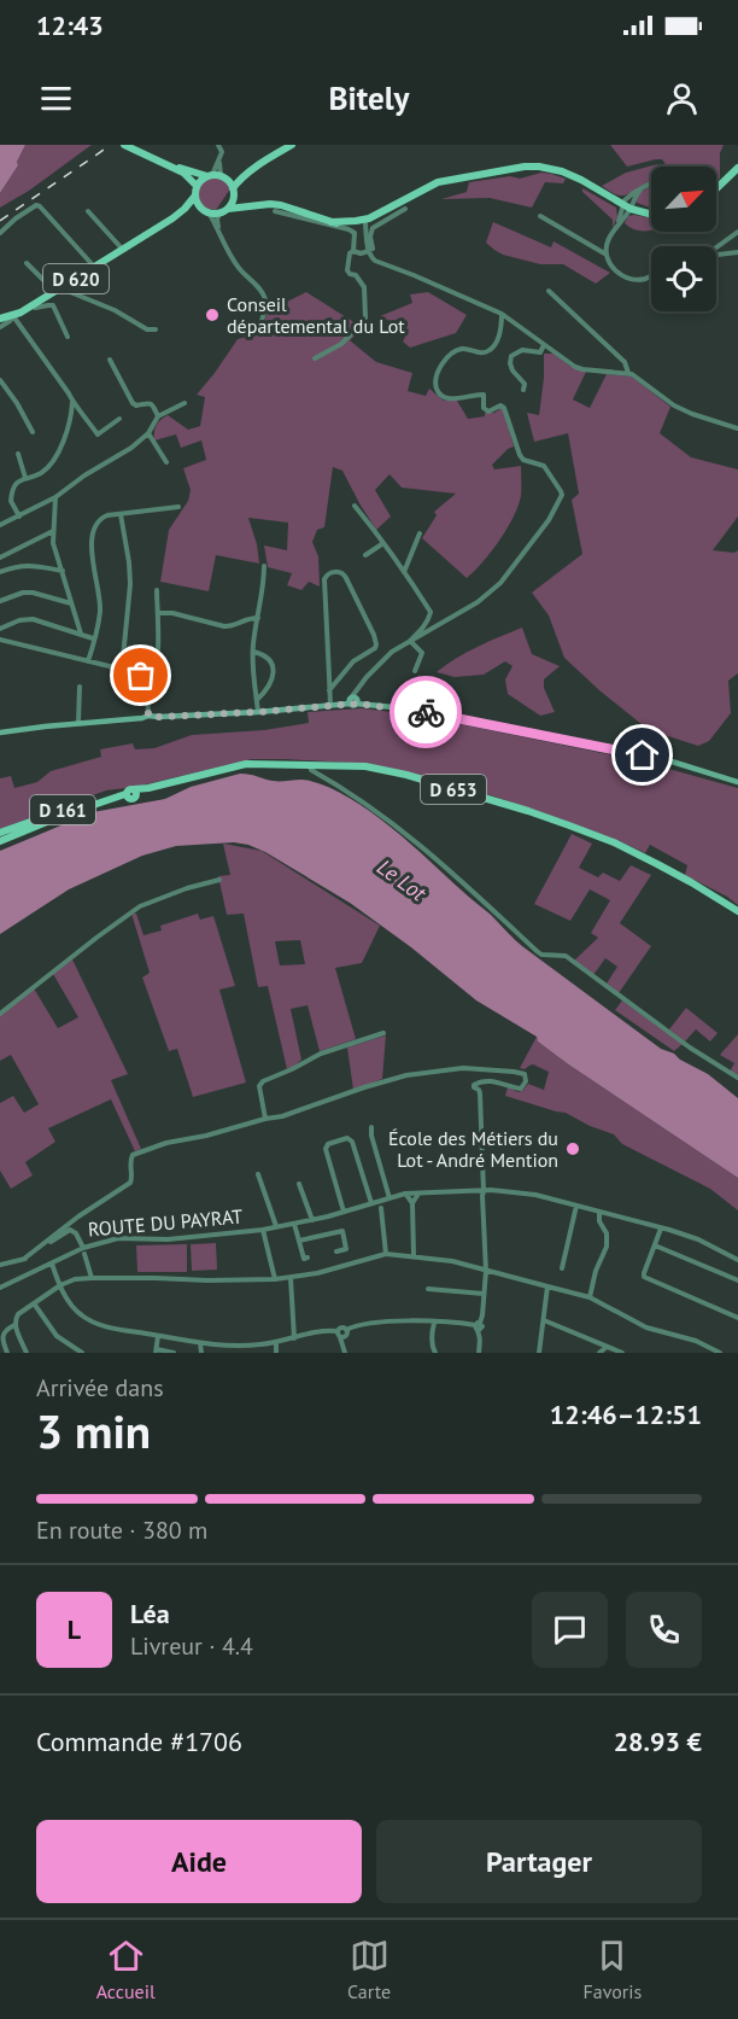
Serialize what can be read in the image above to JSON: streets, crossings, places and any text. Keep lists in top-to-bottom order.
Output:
{
  "streets": {
    "main road": ["D 620", "D 653", "D 161"],
    "street": ["ROUTE DU PAYRAT"]
  },
  "crossings": [
    ["D 653", "D 161"]
  ],
  "water": ["Le Lot"],
  "places": ["Conseil départemental du Lot", "École des Métiers du Lot - André Mention"],
  "north": "top right",
  "page": {
    "status": "12:43",
    "header": "Bitely",
    "heading": ["3 min", "Arrivée dans", "12:46–12:51"],
    "panel": [
      "Léa",
      "Livreur · 4.4",
      "Commande #1706",
      "28.93 €"
    ],
    "bar": "En route · 380 m",
    "round": "L",
    "buttons": ["Aide", "Partager"],
    "tabs": ["Accueil", "Carte", "Favoris"]
  }
}
